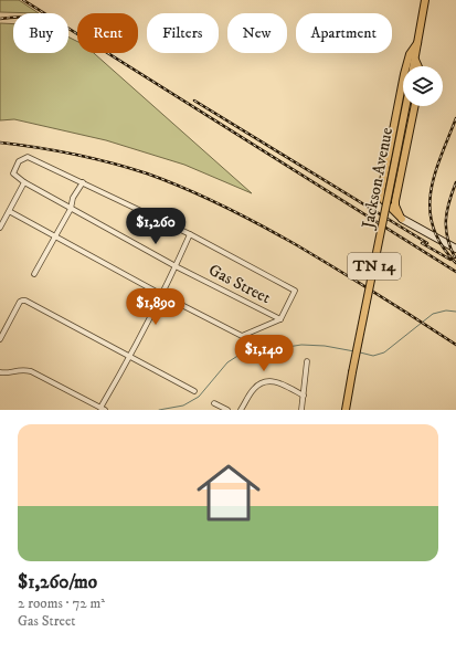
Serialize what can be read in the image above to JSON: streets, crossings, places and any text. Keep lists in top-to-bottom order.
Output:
{
  "streets": {
    "main road": ["Jackson Avenue", "TN 14"],
    "street": ["Gas Street"]
  },
  "page": {
    "chip": [
      "Buy",
      "Rent",
      "Filters",
      "New",
      "Apartment"
    ],
    "price": ["$1,260", "$1,890", "$1,140"],
    "list": [
      {
        "name": "$1,260/mo",
        "note": "2 rooms · 72 m² · Gas Street"
      }
    ]
  }
}
